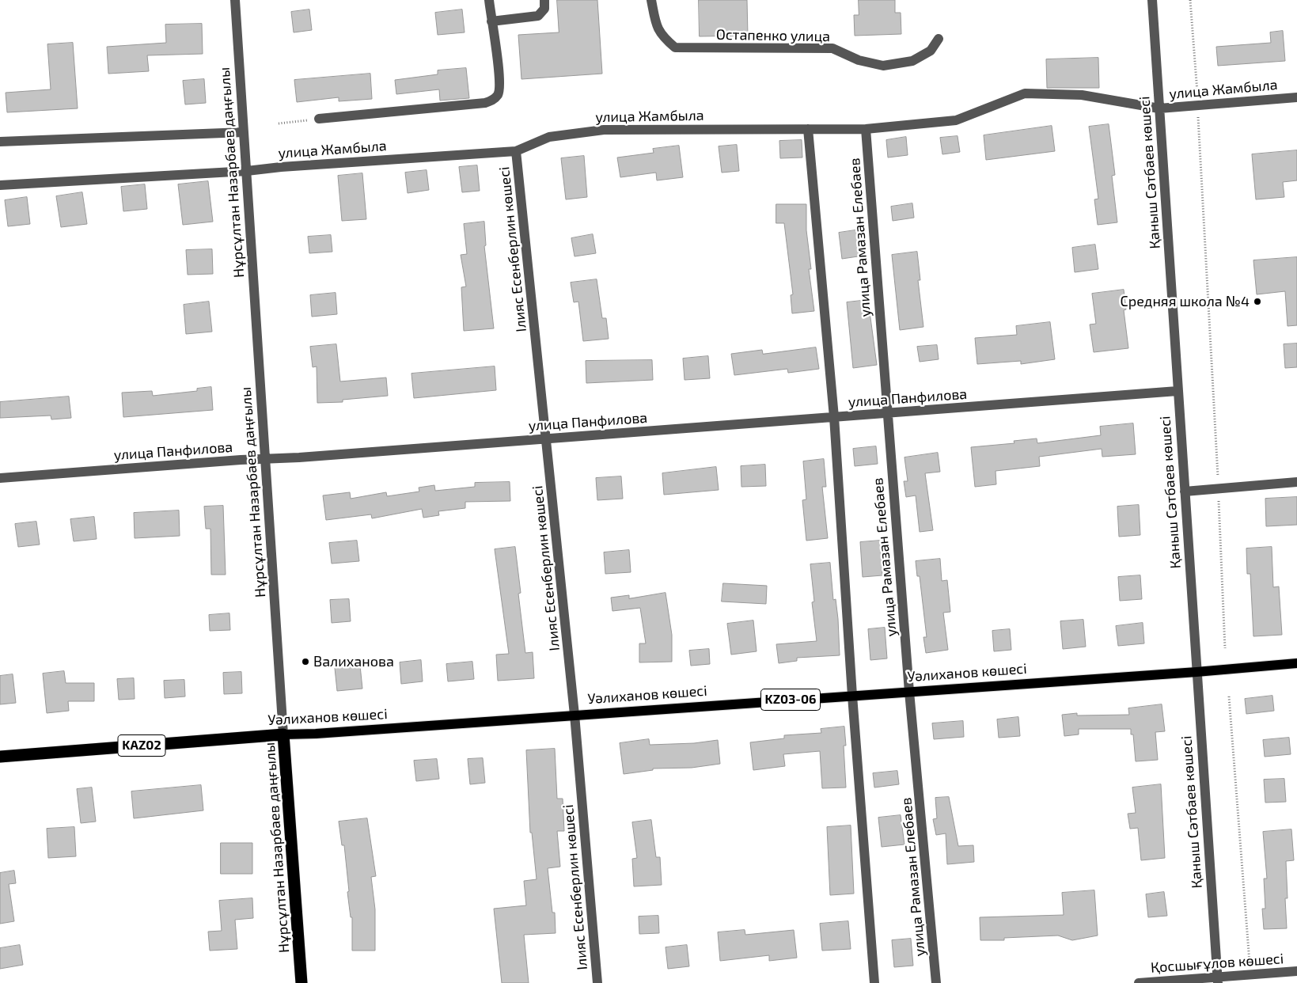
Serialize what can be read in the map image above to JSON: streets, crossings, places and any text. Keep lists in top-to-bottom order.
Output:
{
  "streets": {
    "highway": ["Нұрсұлтан Назарбаев даңғылы", "Уәлиханов көшесі", "KАZ02"],
    "main road": ["KZ03-06"],
    "street": [
      "Остапенко улица",
      "улица Жамбыла",
      "Қаныш Сәтбаев көшесі",
      "улица Рамазан Елебаев",
      "Ілияс Есенберлин көшесі",
      "улица Панфилова",
      "Қосшығұлов көшесі"
    ]
  },
  "crossings": [
    ["улица Жамбыла", "Нұрсұлтан Назарбаев даңғылы"],
    ["улица Жамбыла", "Қаныш Сәтбаев көшесі"],
    ["улица Жамбыла", "улица Рамазан Елебаев"],
    ["улица Жамбыла", "Ілияс Есенберлин көшесі"],
    ["Нұрсұлтан Назарбаев даңғылы", "улица Панфилова"],
    ["Нұрсұлтан Назарбаев даңғылы", "Уәлиханов көшесі"],
    ["Қаныш Сәтбаев көшесі", "улица Панфилова"],
    ["Қаныш Сәтбаев көшесі", "Уәлиханов көшесі"],
    ["Қаныш Сәтбаев көшесі", "Қосшығұлов көшесі"],
    ["улица Рамазан Елебаев", "улица Панфилова"],
    ["улица Рамазан Елебаев", "Уәлиханов көшесі"],
    ["Ілияс Есенберлин көшесі", "улица Панфилова"],
    ["Ілияс Есенберлин көшесі", "Уәлиханов көшесі"]
  ],
  "places": ["Средняя школа №4", "Валиханова"]
}
